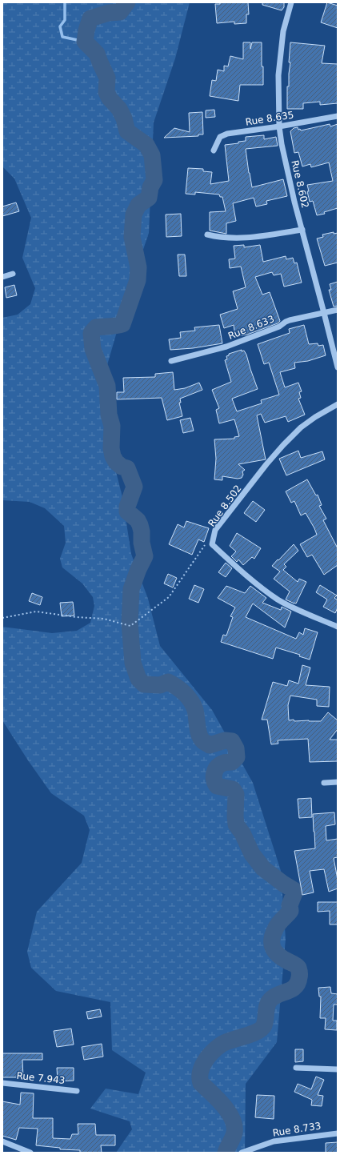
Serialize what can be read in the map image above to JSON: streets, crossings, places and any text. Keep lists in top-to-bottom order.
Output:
{
  "streets": {
    "street": [
      "Rue 8.635",
      "Rue 8.602",
      "Rue 8.633",
      "Rue 8.502",
      "Rue 7.943",
      "Rue 8.733"
    ]
  },
  "crossings": [
    ["Rue 8.635", "Rue 8.602"],
    ["Rue 8.602", "Rue 8.633"]
  ]
}
